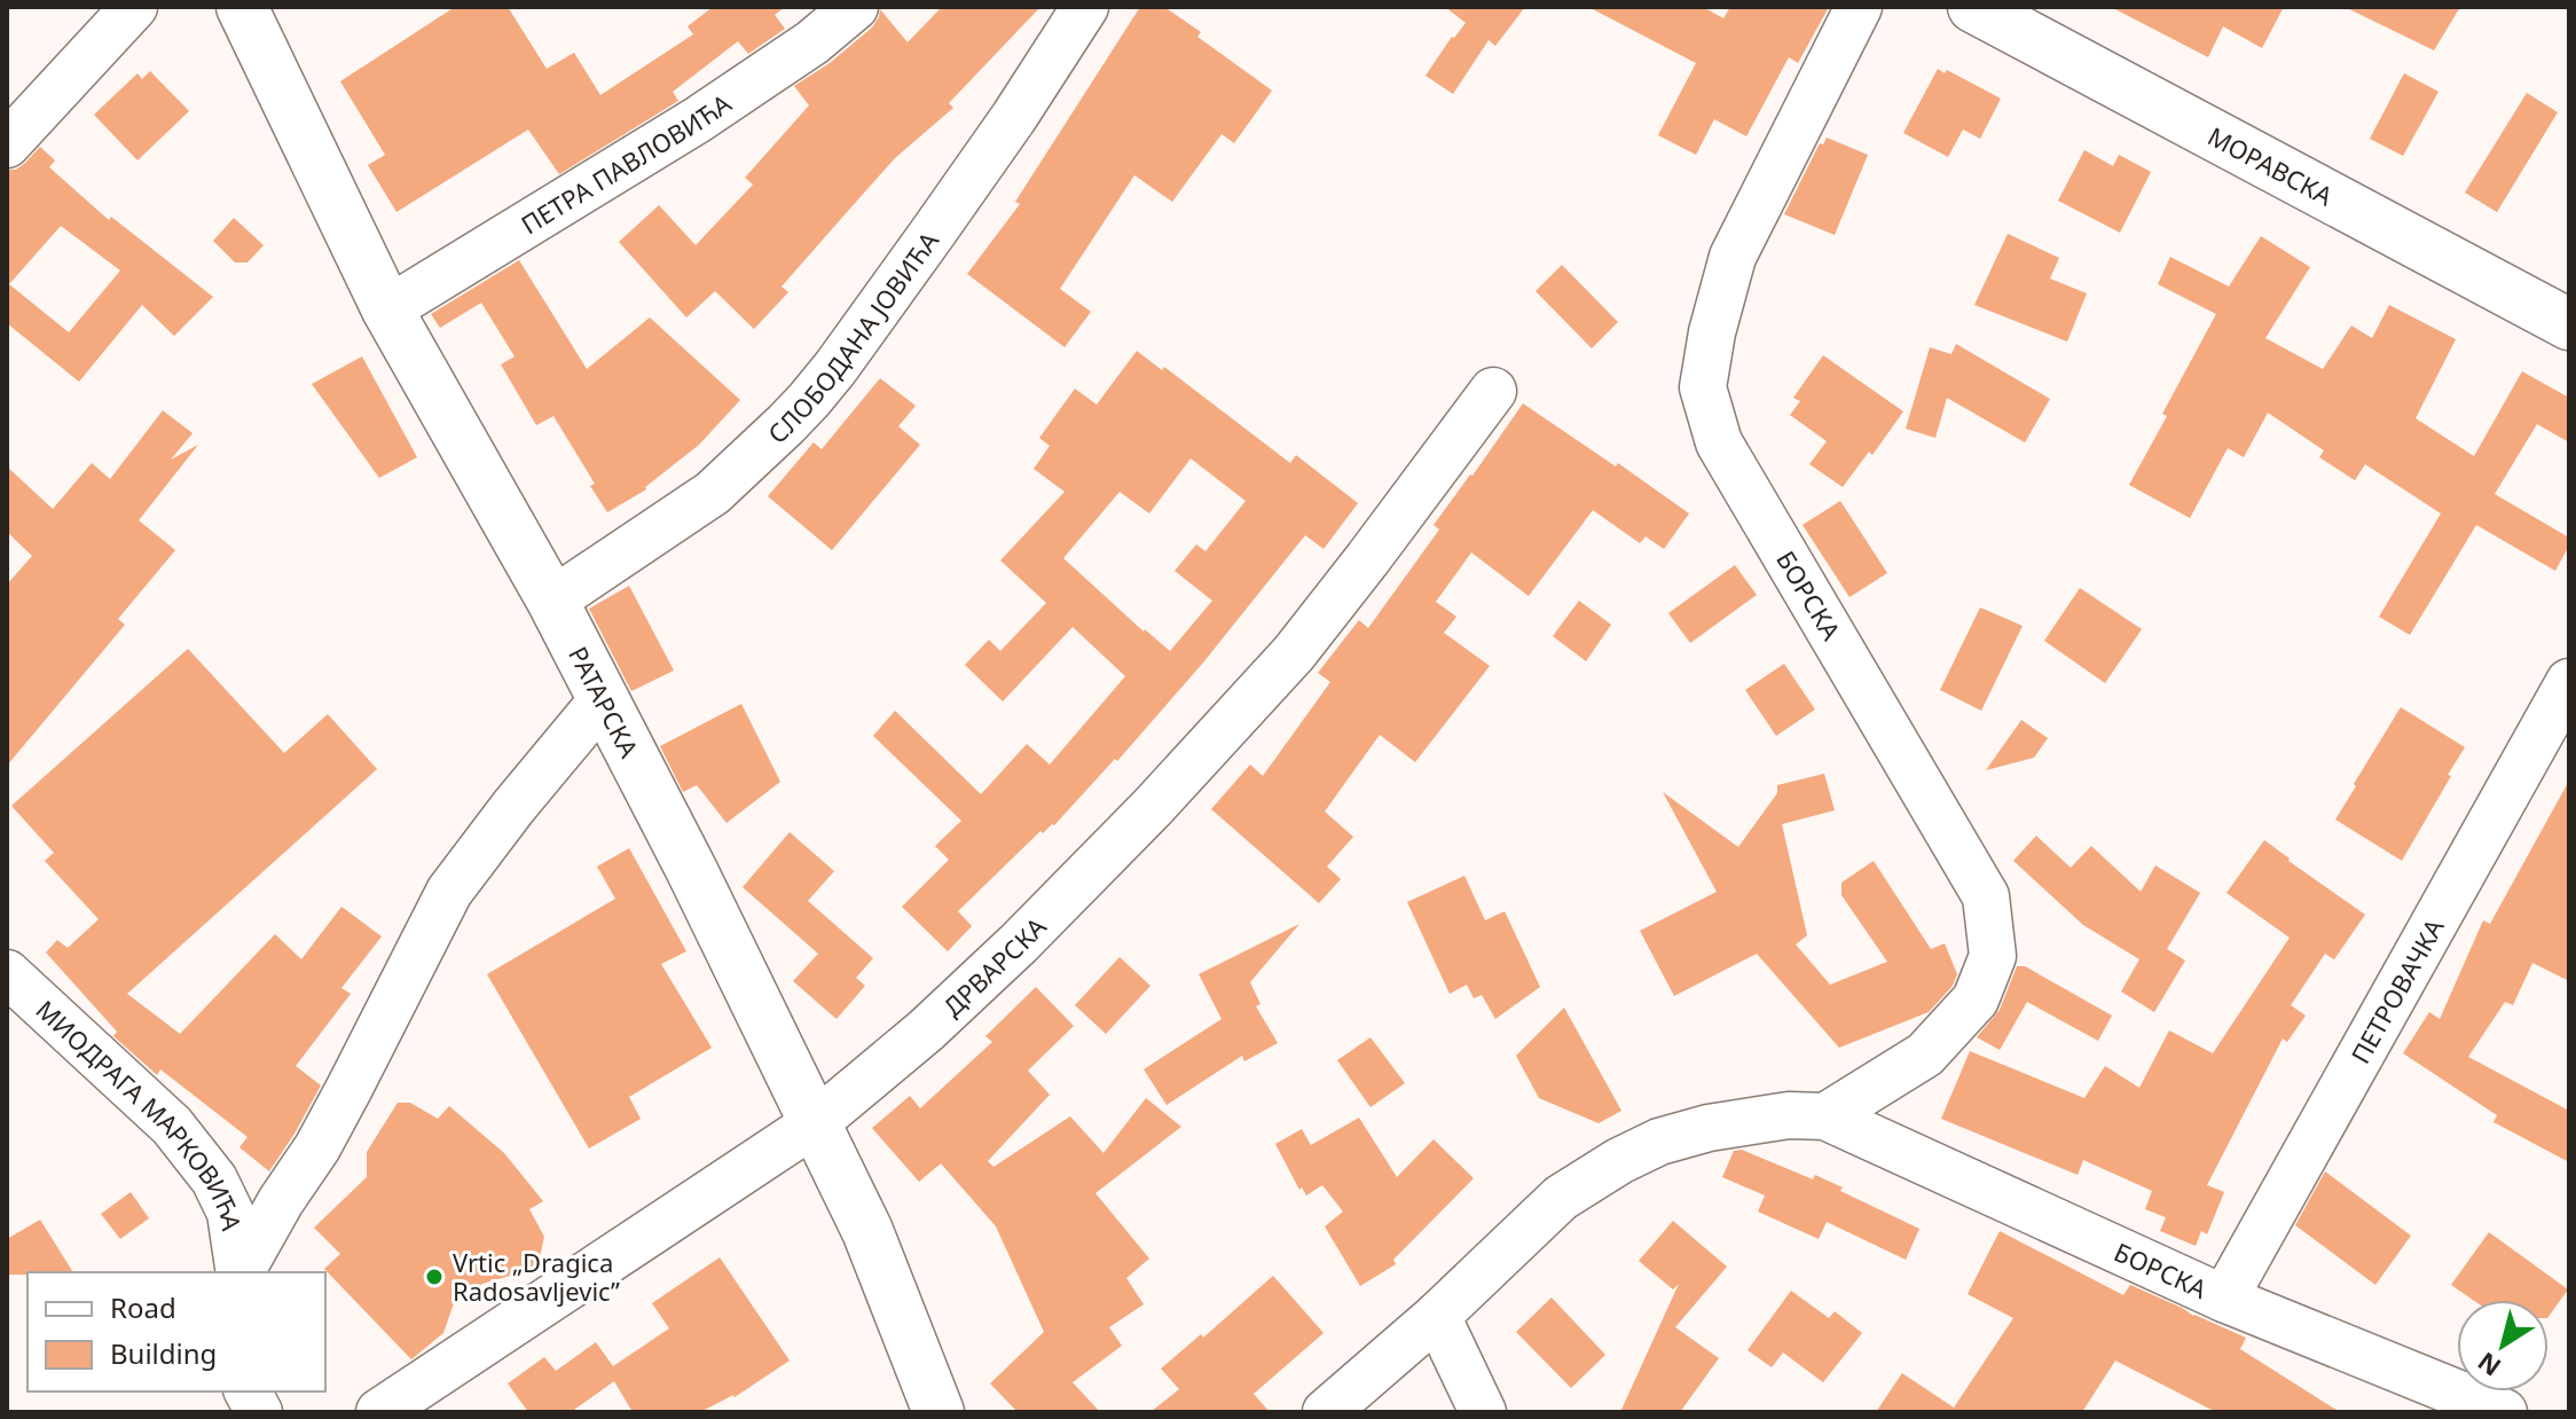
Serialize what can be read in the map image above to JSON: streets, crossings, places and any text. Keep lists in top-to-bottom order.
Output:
{
  "streets": {
    "street": [
      "ПЕТРА ПАВЛОВИЋА",
      "МОРАВСКА",
      "СЛОБОДАНА ЈОВИЋА",
      "БОРСКА",
      "РАТАРСКА",
      "ДРВАРСКА",
      "ПЕТРОВАЧКА",
      "МИОДРАГА МАРКОВИЋА"
    ]
  },
  "crossings": [
    ["ПЕТРА ПАВЛОВИЋА", "РАТАРСКА"],
    ["СЛОБОДАНА ЈОВИЋА", "РАТАРСКА"],
    ["БОРСКА", "ПЕТРОВАЧКА"],
    ["РАТАРСКА", "ДРВАРСКА"]
  ],
  "places": ["Vrtic „Dragica Radosavljevic”"],
  "legend": ["Road", "Building"],
  "north": "bottom left"
}
